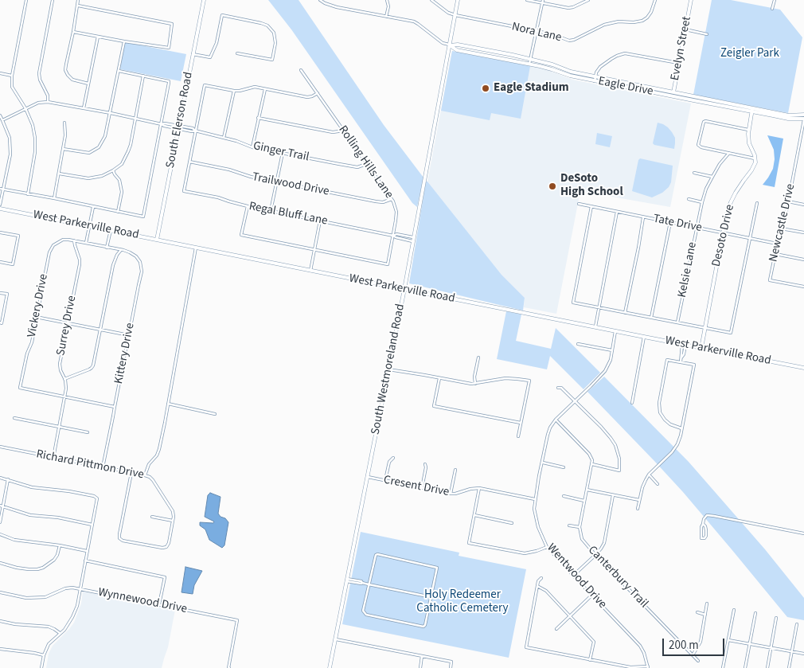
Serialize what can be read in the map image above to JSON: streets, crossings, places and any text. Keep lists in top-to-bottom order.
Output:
{
  "streets": {
    "street": [
      "Nora Lane",
      "Evelyn Street",
      "Eagle Drive",
      "South Elerson Road",
      "Ginger Trail",
      "Rolling Hills Lane",
      "Trailwood Drive",
      "Regal Bluff Lane",
      "Newcastle Drive",
      "Tate Drive",
      "West Parkerville Road",
      "Desoto Drive",
      "Kelsie Lane",
      "Vickery Drive",
      "Surrey Drive",
      "Kittery Drive",
      "South Westmoreland Road",
      "Richard Pittmon Drive",
      "Cresent Drive",
      "Wentwood Drive",
      "Canterbury Trail",
      "Wynnewood Drive"
    ]
  },
  "crossings": [
    ["Nora Lane", "South Westmoreland Road"],
    ["Evelyn Street", "Eagle Drive"],
    ["Eagle Drive", "Newcastle Drive"],
    ["Eagle Drive", "South Westmoreland Road"],
    ["South Elerson Road", "Ginger Trail"],
    ["South Elerson Road", "West Parkerville Road"],
    ["Ginger Trail", "Rolling Hills Lane"],
    ["Rolling Hills Lane", "Trailwood Drive"],
    ["Rolling Hills Lane", "Regal Bluff Lane"],
    ["Trailwood Drive", "Regal Bluff Lane"],
    ["Regal Bluff Lane", "South Westmoreland Road"],
    ["Newcastle Drive", "Tate Drive"],
    ["Tate Drive", "Desoto Drive"],
    ["Tate Drive", "Kelsie Lane"],
    ["West Parkerville Road", "Desoto Drive"],
    ["West Parkerville Road", "South Westmoreland Road"],
    ["West Parkerville Road", "Wentwood Drive"],
    ["Vickery Drive", "Surrey Drive"],
    ["Vickery Drive", "Kittery Drive"],
    ["Surrey Drive", "Kittery Drive"],
    ["Surrey Drive", "Richard Pittmon Drive"],
    ["Kittery Drive", "Richard Pittmon Drive"],
    ["South Westmoreland Road", "Cresent Drive"],
    ["Cresent Drive", "Wentwood Drive"]
  ],
  "parks": ["Zeigler Park", "Holy Redeemer Catholic Cemetery"],
  "places": ["Eagle Stadium", "DeSoto High School"],
  "scale_bar": "200 m"
}
